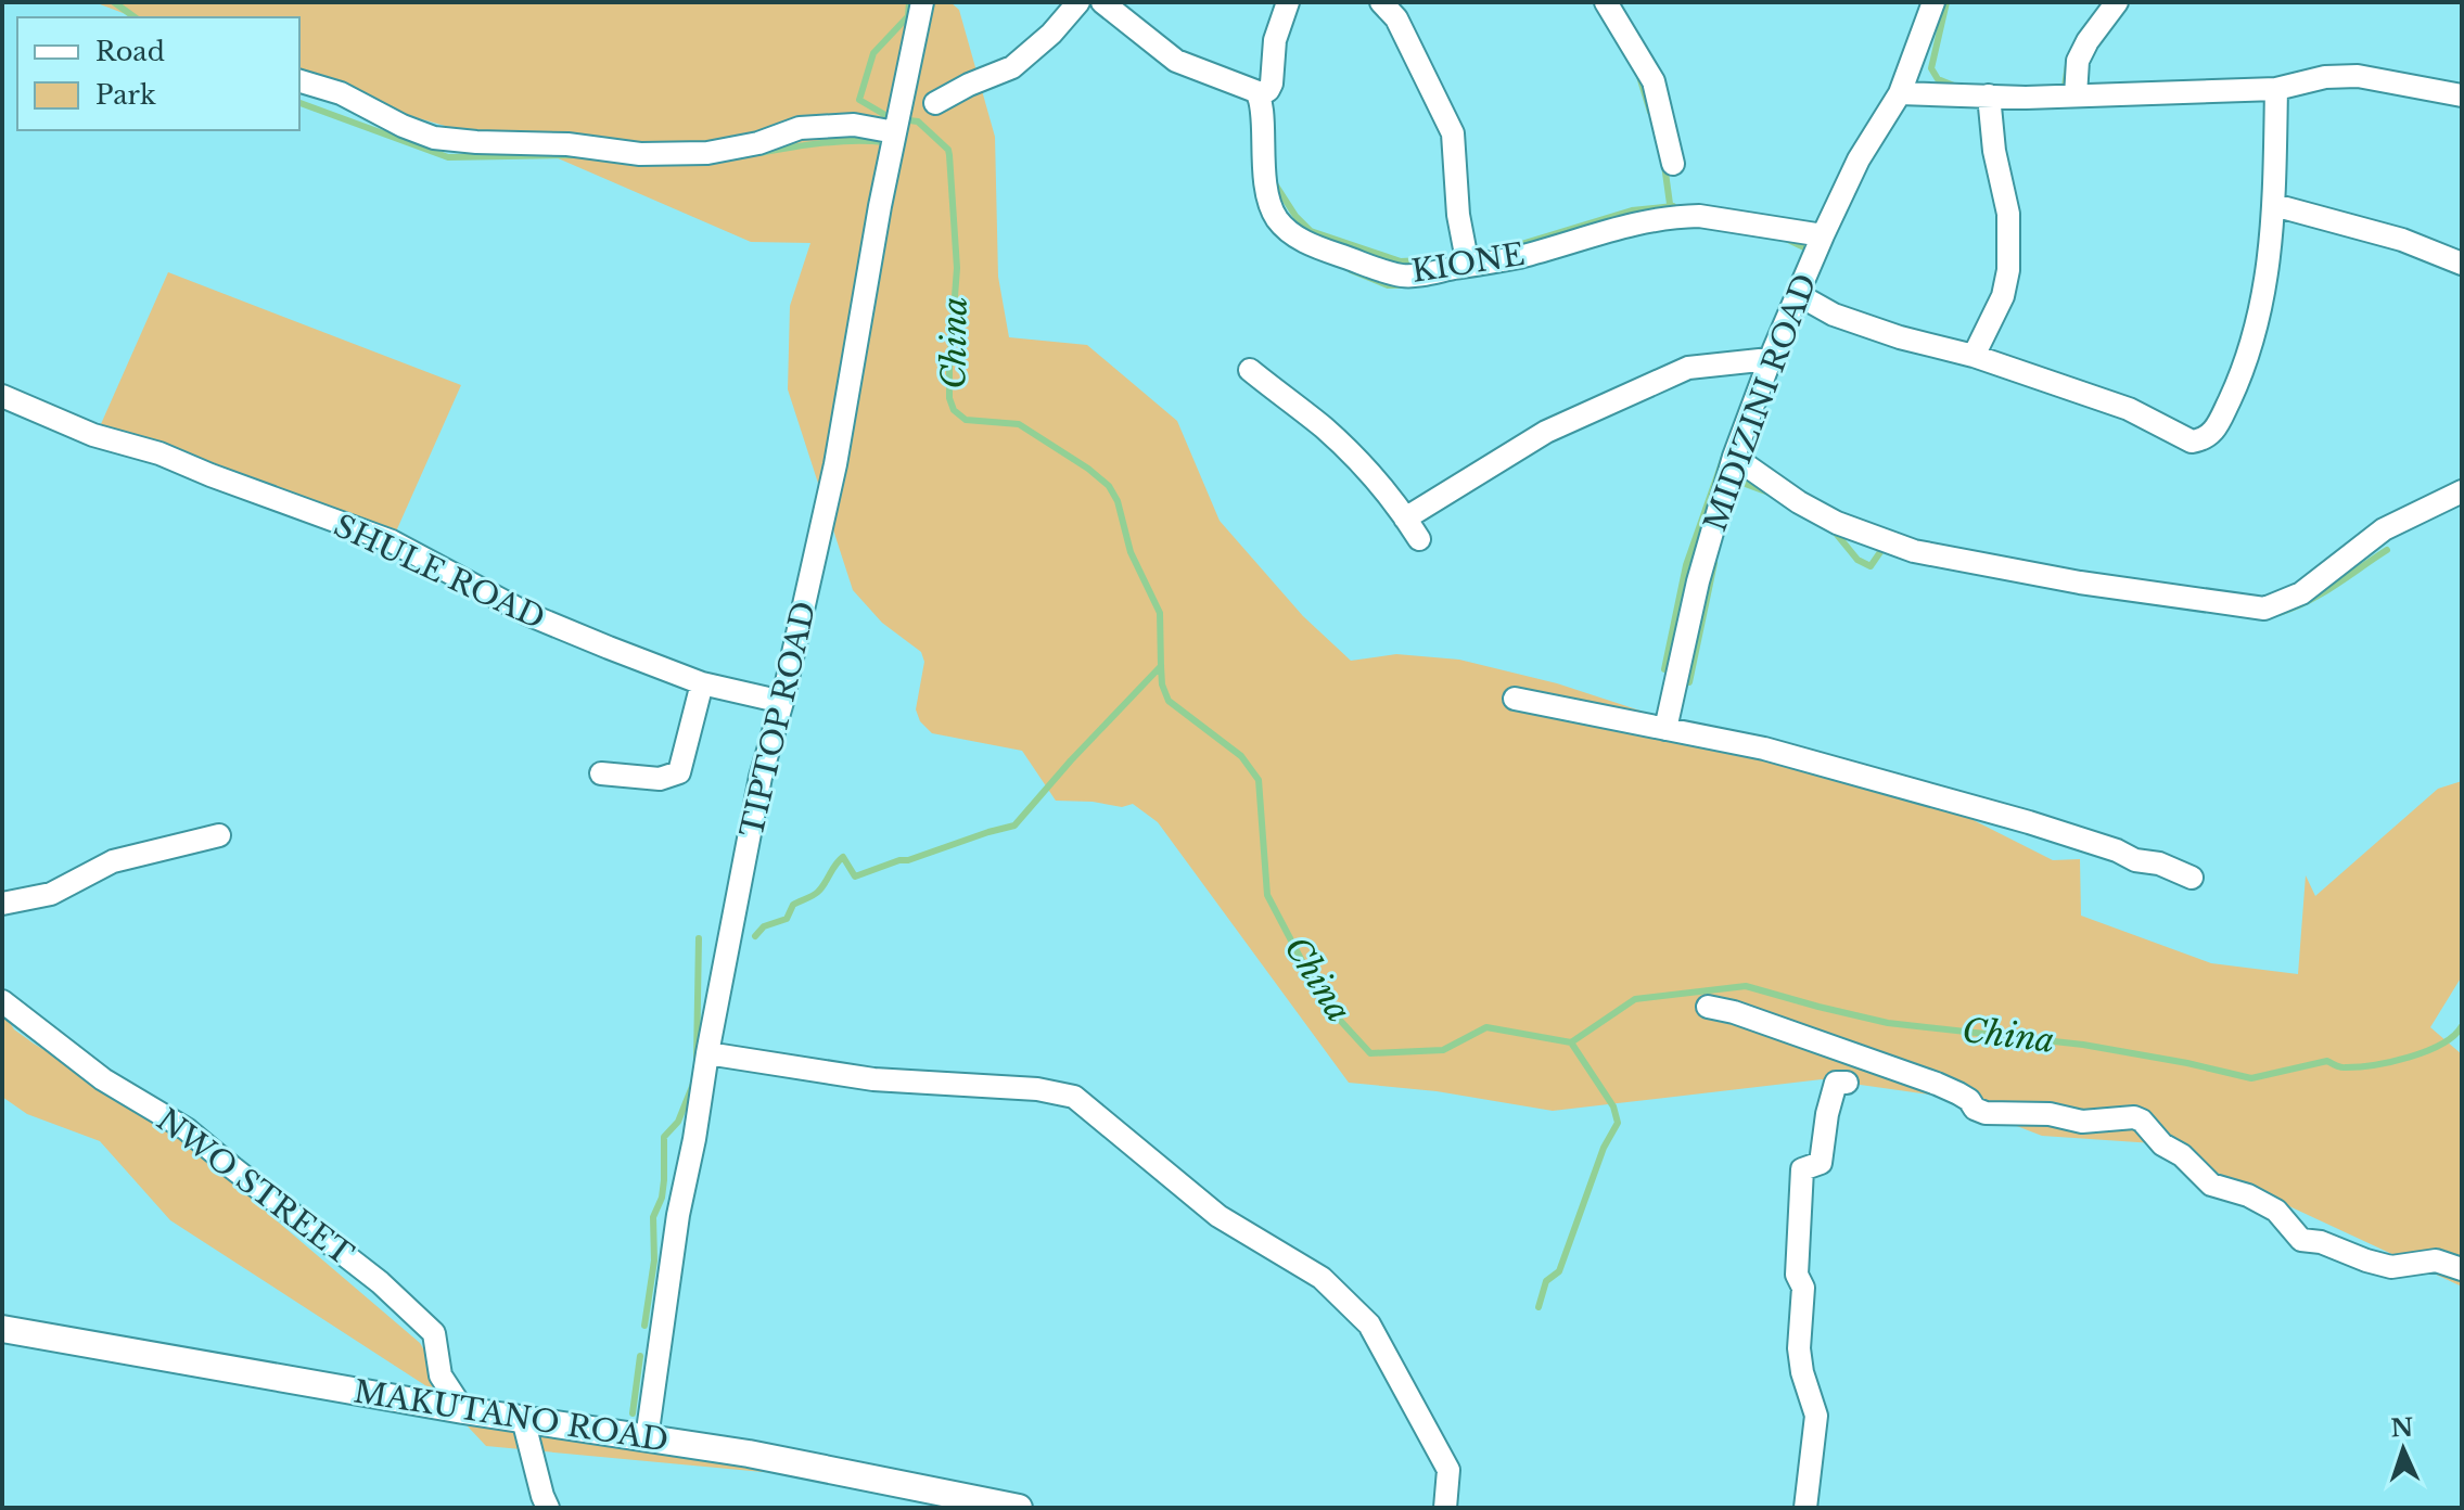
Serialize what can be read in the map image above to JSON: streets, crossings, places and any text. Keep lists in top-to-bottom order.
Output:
{
  "streets": {
    "street": [
      "KIONE",
      "MIDIZINI ROAD",
      "SHULE ROAD",
      "TIPTOP ROAD",
      "NWO STREET",
      "MAKUTANO ROAD"
    ]
  },
  "crossings": [
    ["KIONE", "MIDIZINI ROAD"],
    ["SHULE ROAD", "TIPTOP ROAD"],
    ["TIPTOP ROAD", "MAKUTANO ROAD"],
    ["NWO STREET", "MAKUTANO ROAD"]
  ],
  "water": ["China"],
  "legend": ["Road", "Park"],
  "north": "top"
}
